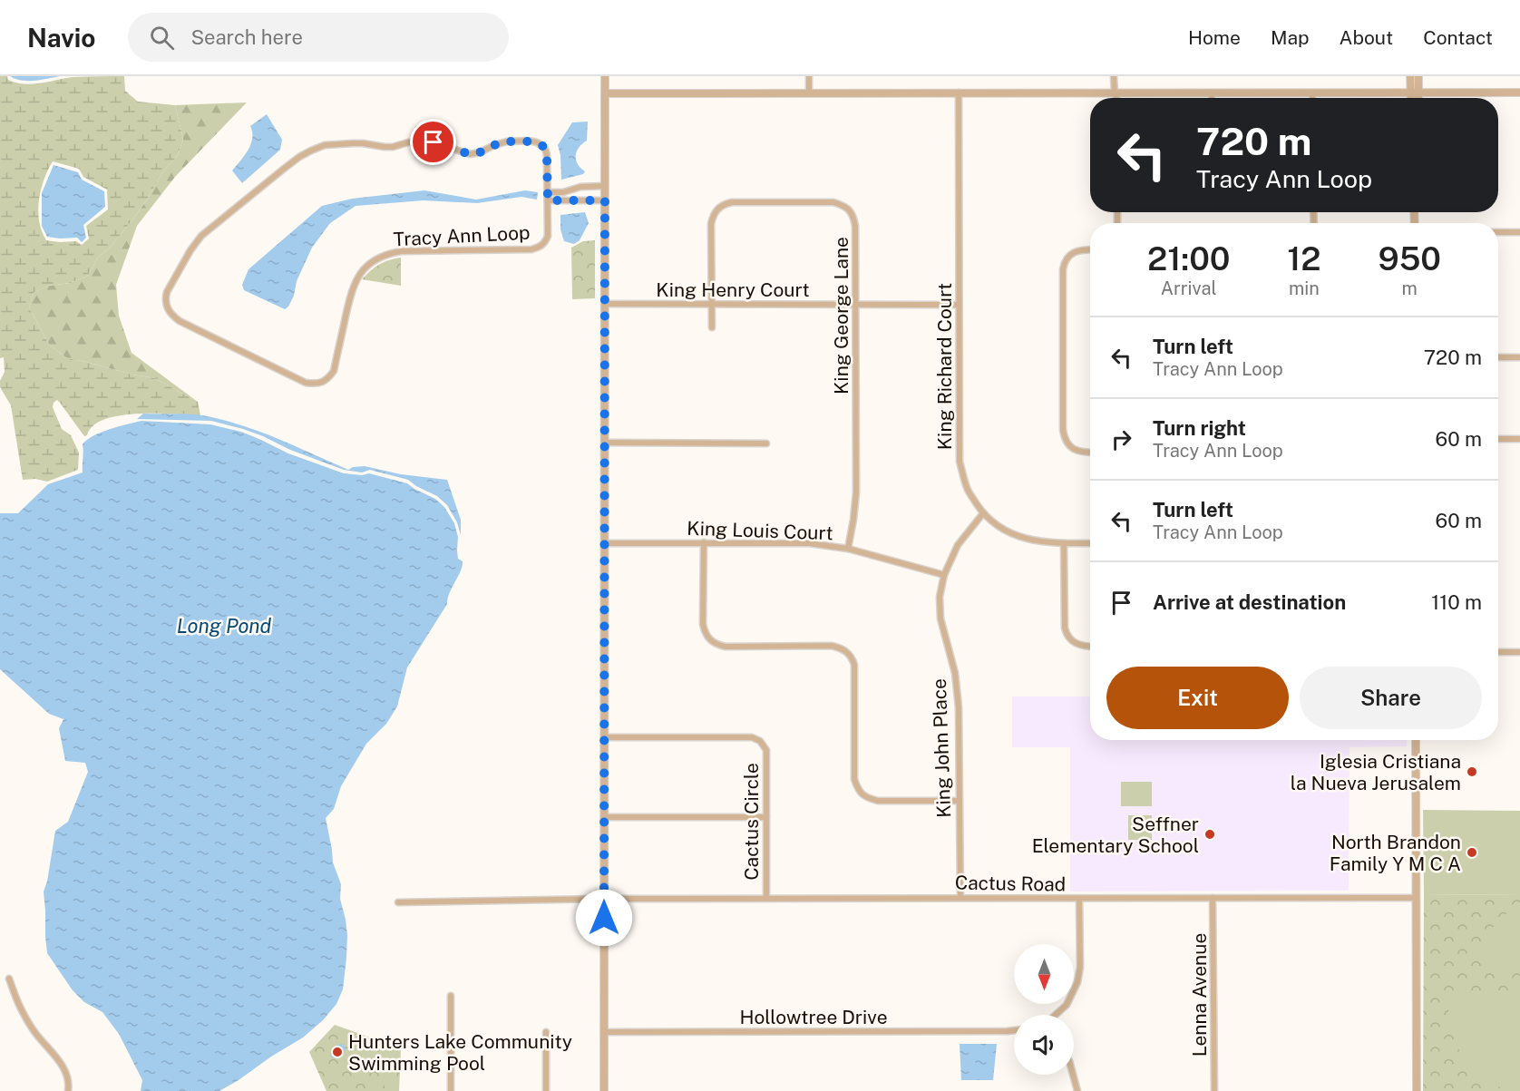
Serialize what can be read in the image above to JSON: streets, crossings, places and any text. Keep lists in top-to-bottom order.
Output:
{
  "streets": {
    "street": [
      "Tracy Ann Loop",
      "King Henry Court",
      "King George Lane",
      "King Richard Court",
      "King Louis Court",
      "King John Place",
      "Cactus Circle",
      "Cactus Road",
      "Lenna Avenue",
      "Hollowtree Drive"
    ]
  },
  "crossings": [
    ["King Henry Court", "King George Lane"],
    ["King Henry Court", "King Richard Court"],
    ["King George Lane", "King Louis Court"],
    ["King Richard Court", "King John Place"],
    ["King Louis Court", "King John Place"],
    ["King John Place", "Cactus Road"],
    ["Cactus Circle", "Cactus Road"],
    ["Cactus Road", "Lenna Avenue"]
  ],
  "water": ["Long Pond"],
  "places": [
    "Iglesia Cristiana la Nueva Jerusalem",
    "Seffner Elementary School",
    "North Brandon Family Y M C A",
    "Hunters Lake Community Swimming Pool"
  ],
  "north": "bottom",
  "page": {
    "header": "Navio",
    "search": "Search here",
    "nav": [
      "Home",
      "Map",
      "About",
      "Contact"
    ],
    "turn": ["720 m", "Tracy Ann Loop"],
    "eta": [
      "21:00",
      "Arrival",
      "12",
      "min",
      "950",
      "m"
    ],
    "list": [
      {
        "name": "Turn left",
        "note": "Tracy Ann Loop",
        "value": "720 m"
      },
      {
        "name": "Turn right",
        "note": "Tracy Ann Loop",
        "value": "60 m"
      },
      {
        "name": "Turn left",
        "note": "Tracy Ann Loop",
        "value": "60 m"
      },
      {
        "name": "Arrive at destination",
        "value": "110 m"
      }
    ],
    "buttons": ["Exit", "Share"]
  }
}
